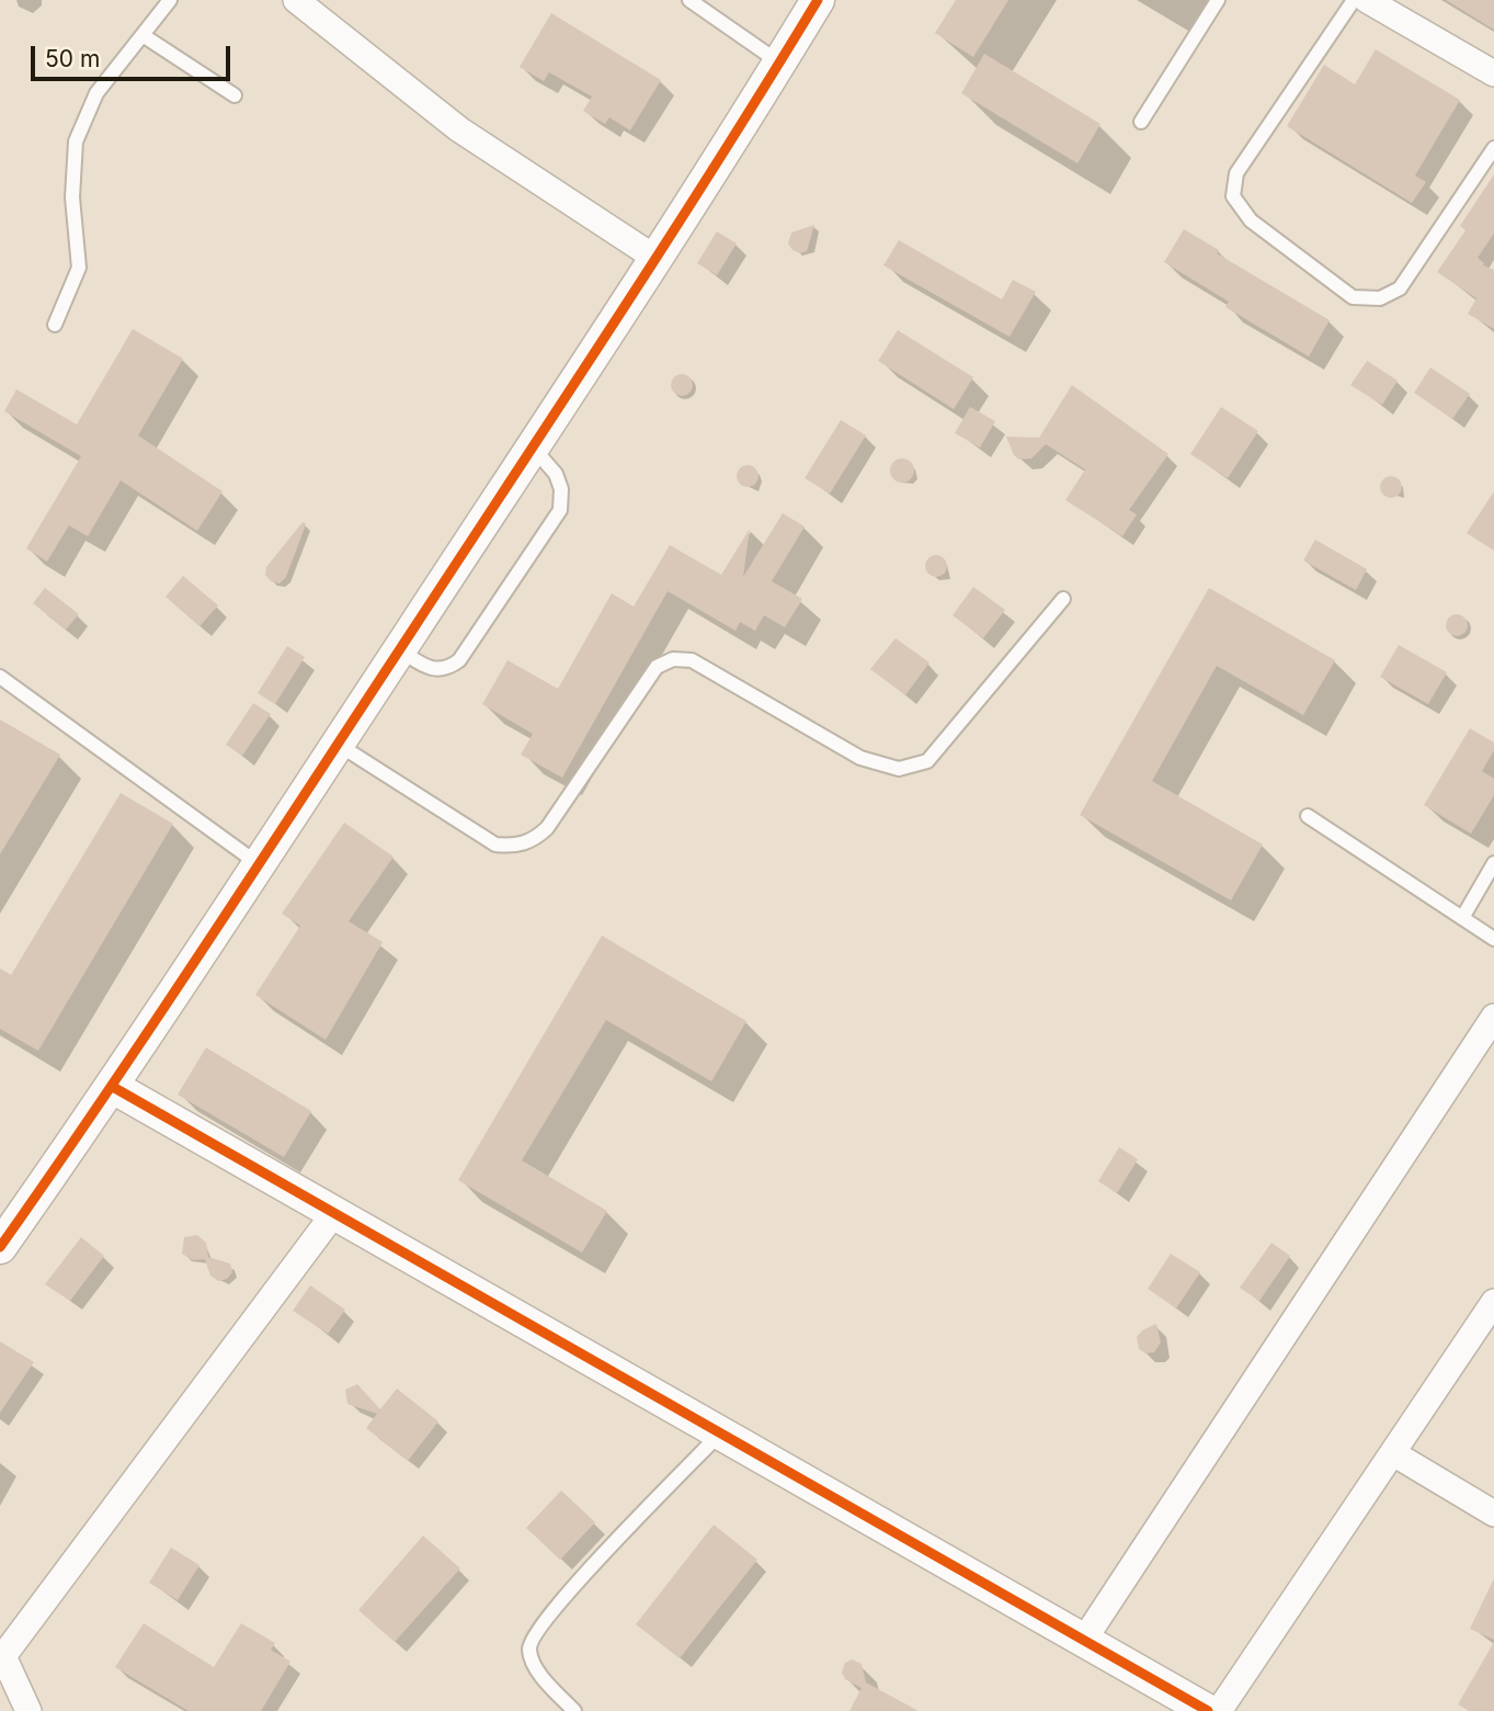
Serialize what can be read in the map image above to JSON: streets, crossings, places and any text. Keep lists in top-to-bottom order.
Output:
{
  "scale_bar": "50 m"
}
